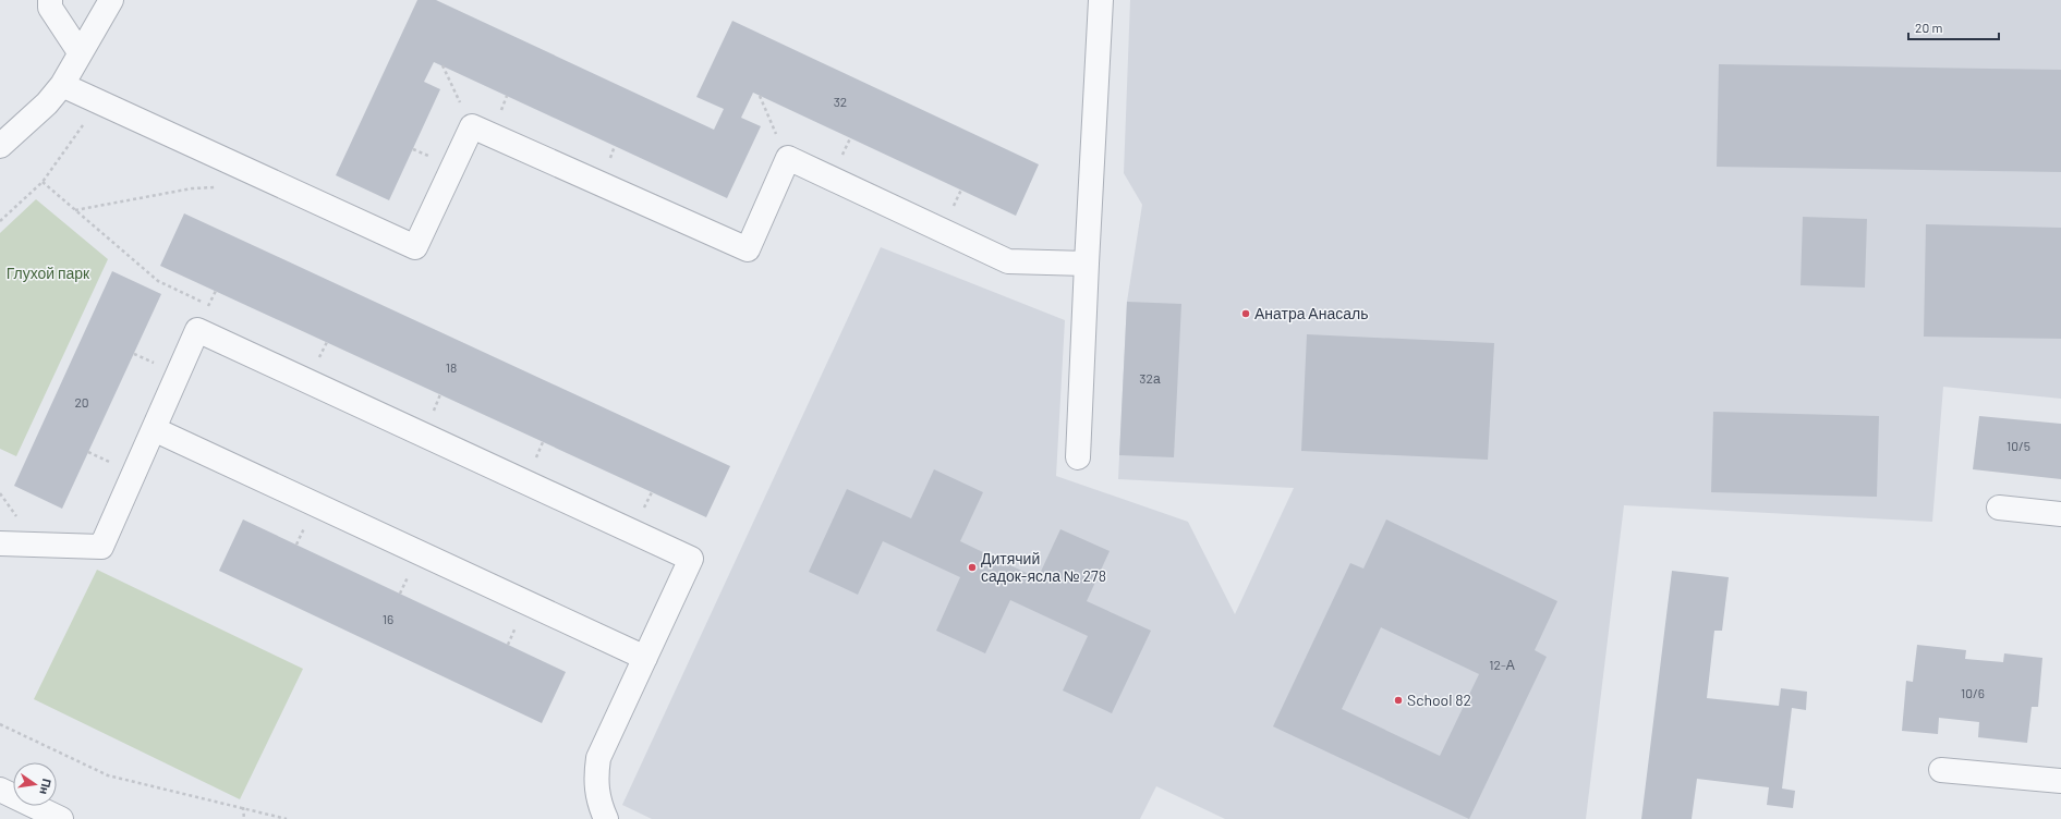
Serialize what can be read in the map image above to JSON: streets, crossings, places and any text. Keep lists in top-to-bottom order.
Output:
{
  "parks": ["Глухой парк"],
  "places": ["Анатра Анасаль", "Дитячий садок-ясла № 278", "School 82"],
  "house_numbers": [
    "32",
    "18",
    "32а",
    "20",
    "10/5",
    "16",
    "12-А",
    "10/6"
  ],
  "scale_bar": "20 m",
  "north": "right"
}
